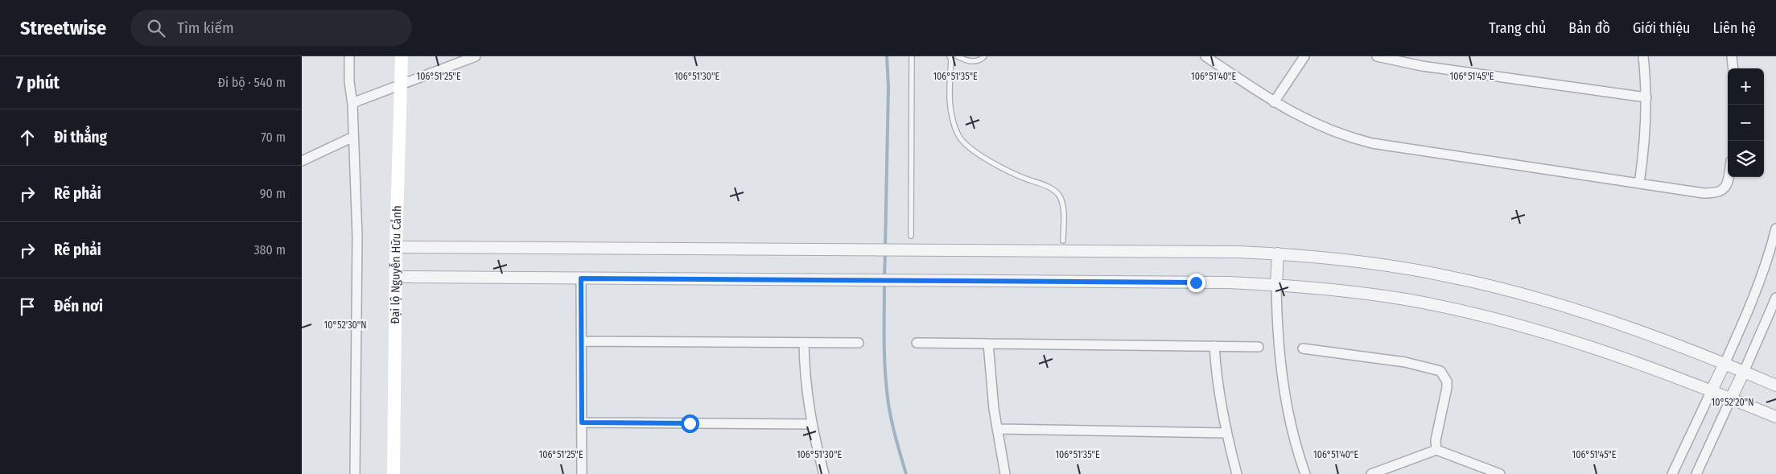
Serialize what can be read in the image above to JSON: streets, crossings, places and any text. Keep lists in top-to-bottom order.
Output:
{
  "streets": {
    "main road": ["Đại lộ Nguyễn Hữu Cảnh"]
  },
  "page": {
    "header": "Streetwise",
    "search": "Tìm kiếm",
    "nav": [
      "Trang chủ",
      "Bản đồ",
      "Giới thiệu",
      "Liên hệ"
    ],
    "heading": ["7 phút", "Đi bộ · 540 m"],
    "map_buttons": ["+", "−"],
    "list": [
      ["Đi thẳng", "70 m"],
      ["Rẽ phải", "90 m"],
      ["Rẽ phải", "380 m"],
      "Đến nơi"
    ]
  },
  "coordinates": [
    "106°51'25\"E",
    "106°51'30\"E",
    "106°51'35\"E",
    "106°51'40\"E",
    "106°51'45\"E",
    "10°52'30\"N",
    "10°52'20\"N"
  ]
}
